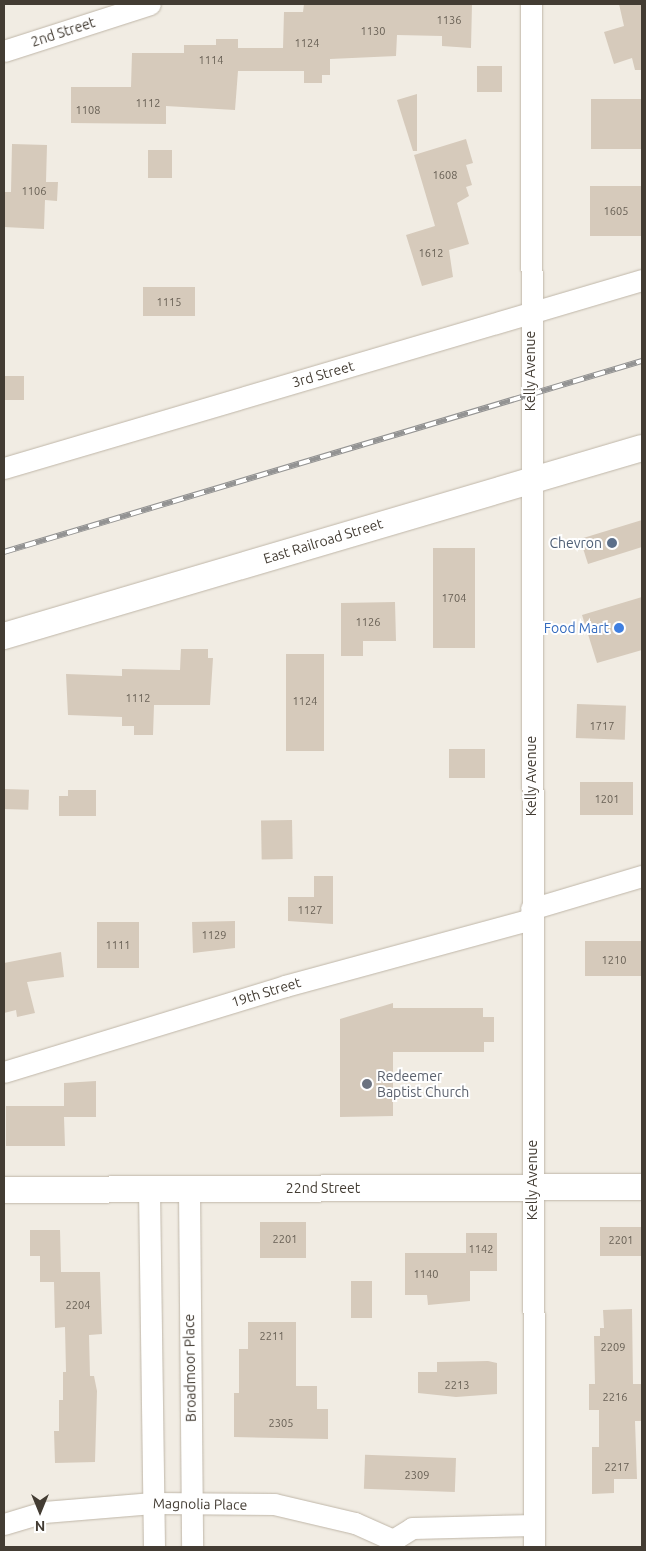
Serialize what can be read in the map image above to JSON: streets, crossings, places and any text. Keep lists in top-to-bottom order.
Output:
{
  "streets": {
    "street": [
      "2nd Street",
      "Kelly Avenue",
      "3rd Street",
      "East Railroad Street",
      "19th Street",
      "22nd Street",
      "Broadmoor Place",
      "Magnolia Place"
    ]
  },
  "crossings": [
    ["Kelly Avenue", "3rd Street"],
    ["Kelly Avenue", "East Railroad Street"],
    ["Kelly Avenue", "19th Street"],
    ["Kelly Avenue", "22nd Street"],
    ["Kelly Avenue", "Magnolia Place"],
    ["22nd Street", "Broadmoor Place"],
    ["Broadmoor Place", "Magnolia Place"]
  ],
  "places": ["Chevron", "Food Mart", "Redeemer Baptist Church"],
  "house_numbers": [
    "1136",
    "1130",
    "1124",
    "1114",
    "1112",
    "1108",
    "1608",
    "1106",
    "1605",
    "1612",
    "1115",
    "1704",
    "1126",
    "1112",
    "1124",
    "1717",
    "1201",
    "1127",
    "1129",
    "1111",
    "1210",
    "2201",
    "2201",
    "1142",
    "1140",
    "2204",
    "2211",
    "2209",
    "2213",
    "2216",
    "2305",
    "2217",
    "2309"
  ],
  "north": "bottom"
}
